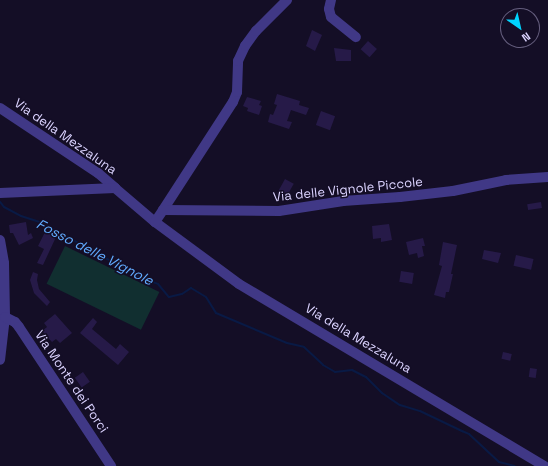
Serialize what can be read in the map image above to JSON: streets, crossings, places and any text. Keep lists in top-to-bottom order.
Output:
{
  "streets": {
    "street": ["Via della Mezzaluna", "Via delle Vignole Piccole", "Via Monte dei Porci"]
  },
  "water": ["Fosso delle Vignole"],
  "north": "bottom right"
}
